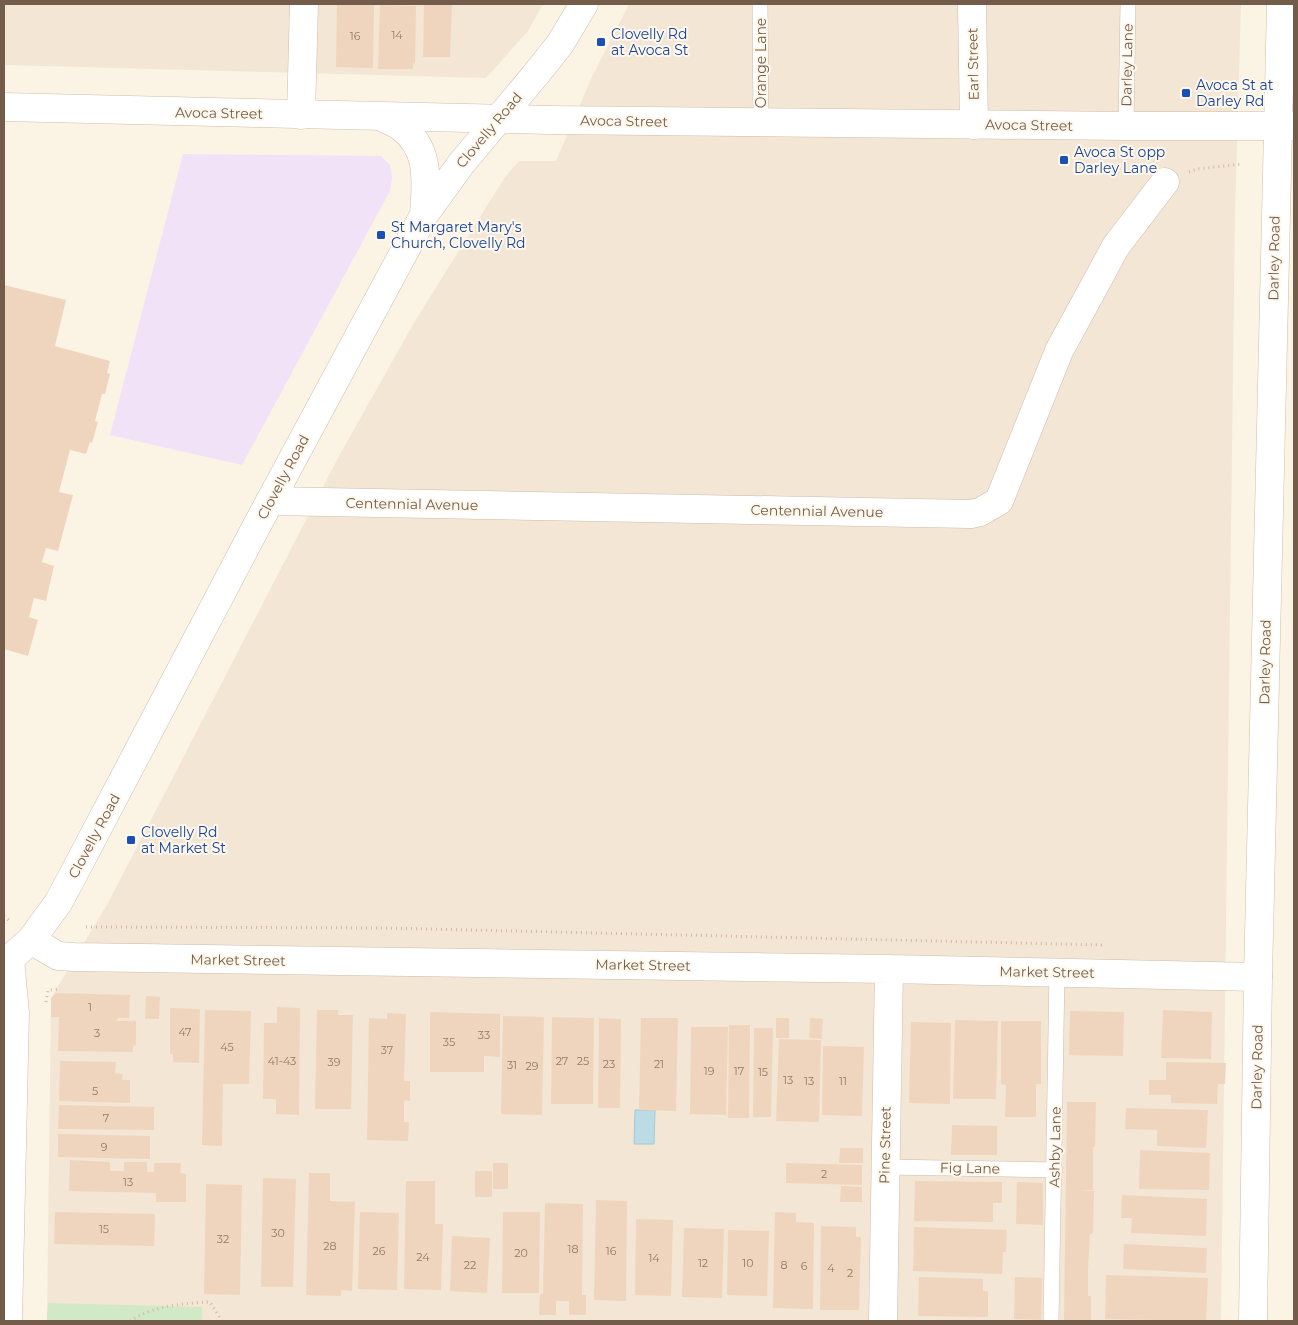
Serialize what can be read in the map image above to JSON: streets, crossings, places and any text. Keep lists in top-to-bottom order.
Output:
{
  "streets": {
    "street": [
      "Earl Street",
      "Avoca Street",
      "Clovelly Road",
      "Darley Road",
      "Centennial Avenue",
      "Market Street",
      "Pine Street"
    ],
    "lane": [
      "Orange Lane",
      "Darley Lane",
      "Ashby Lane",
      "Fig Lane"
    ]
  },
  "crossings": [
    ["Orange Lane", "Avoca Street"],
    ["Earl Street", "Avoca Street"],
    ["Darley Lane", "Avoca Street"],
    ["Avoca Street", "Clovelly Road"],
    ["Avoca Street", "Darley Road"],
    ["Clovelly Road", "Centennial Avenue"],
    ["Clovelly Road", "Market Street"],
    ["Darley Road", "Market Street"],
    ["Market Street", "Pine Street"],
    ["Market Street", "Ashby Lane"],
    ["Pine Street", "Fig Lane"],
    ["Ashby Lane", "Fig Lane"]
  ],
  "places": {
    "transit": [
      "Clovelly Rd at Avoca St",
      "Avoca St at Darley Rd",
      "Avoca St opp Darley Lane",
      "St Margaret Mary's Church, Clovelly Rd",
      "Clovelly Rd at Market St"
    ]
  },
  "house_numbers": [
    "14",
    "16",
    "1",
    "47",
    "3",
    "33",
    "35",
    "45",
    "37",
    "41-43",
    "27",
    "25",
    "39",
    "23",
    "21",
    "31",
    "29",
    "19",
    "17",
    "15",
    "13",
    "13",
    "11",
    "5",
    "7",
    "9",
    "2",
    "13",
    "15",
    "30",
    "32",
    "28",
    "18",
    "26",
    "16",
    "20",
    "24",
    "14",
    "12",
    "10",
    "22",
    "8",
    "6",
    "4",
    "2"
  ]
}
